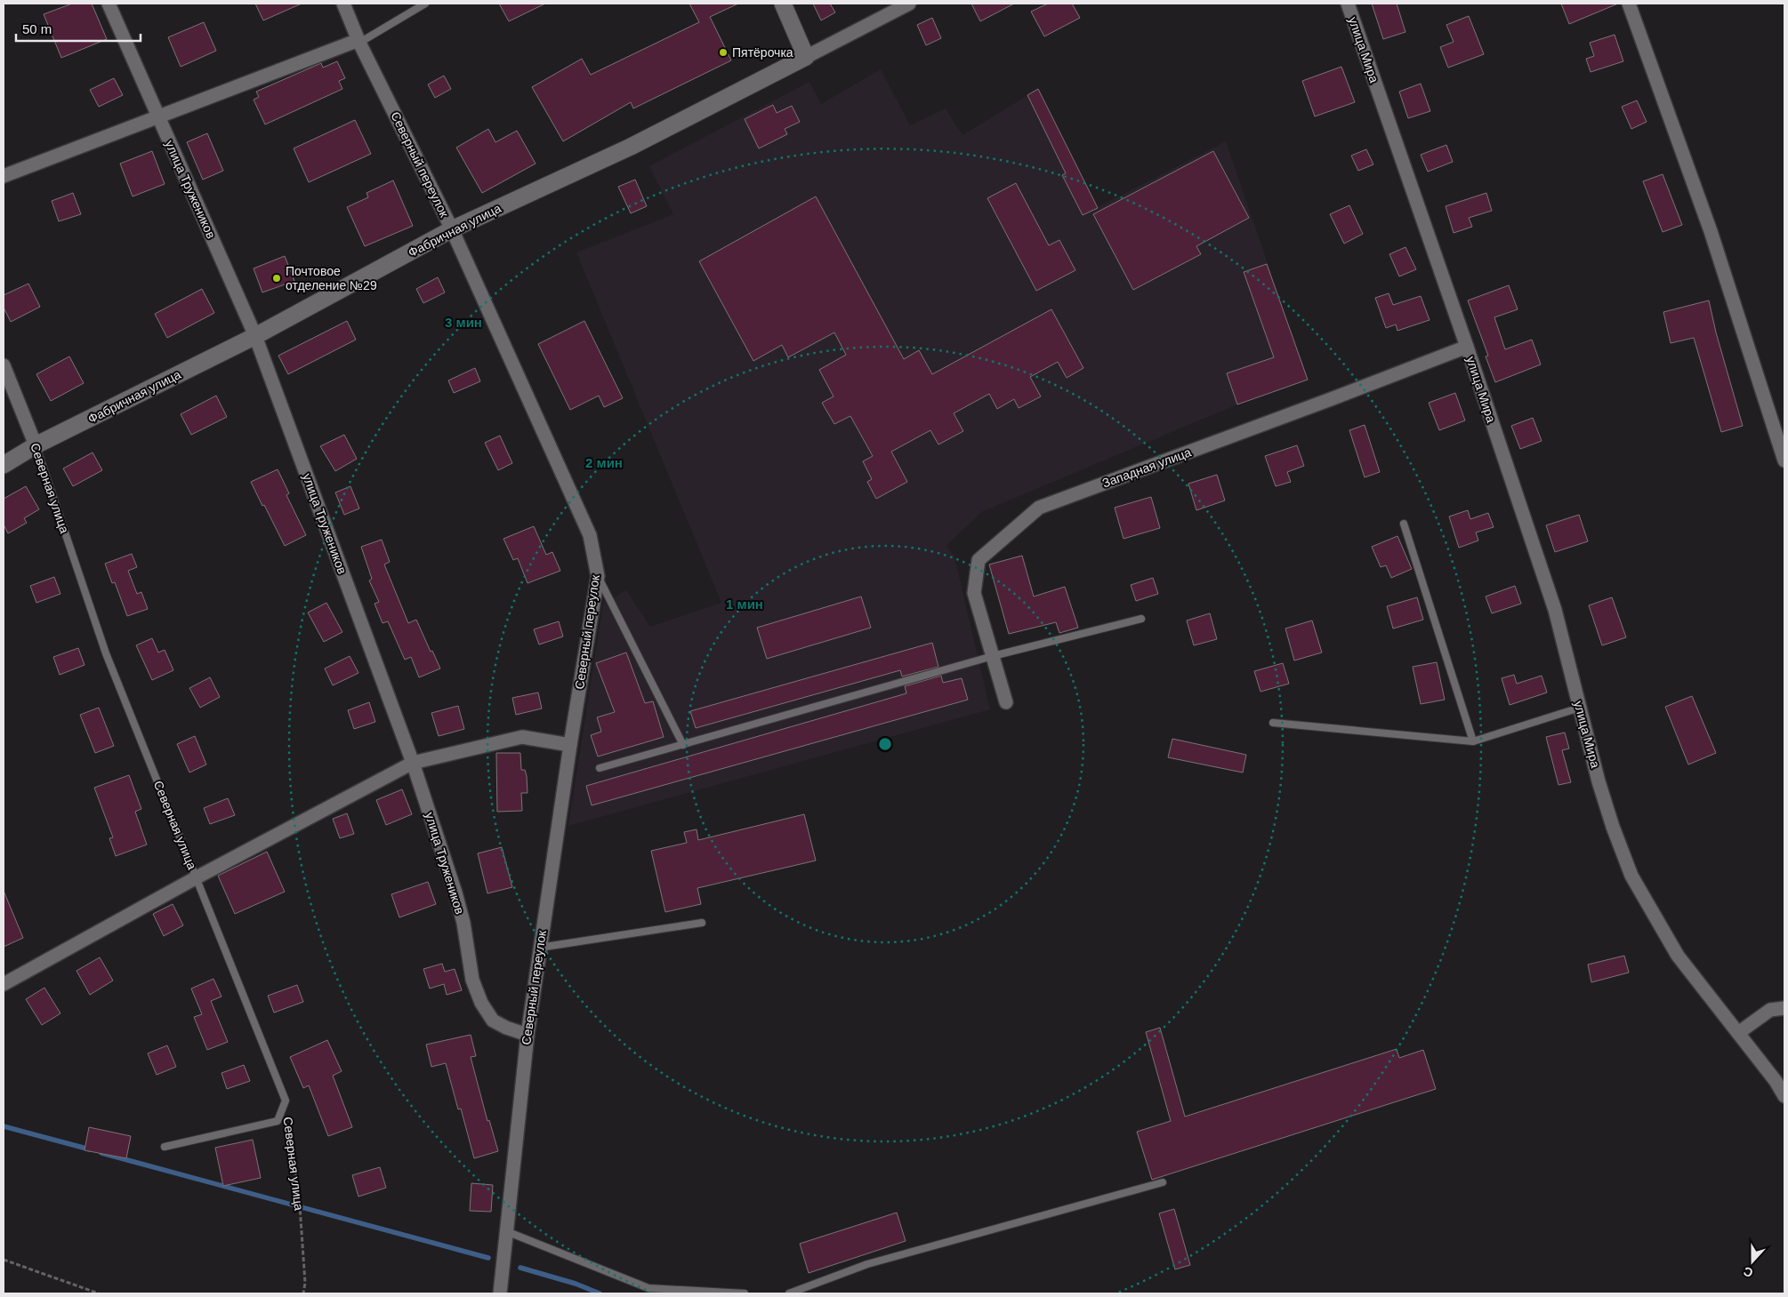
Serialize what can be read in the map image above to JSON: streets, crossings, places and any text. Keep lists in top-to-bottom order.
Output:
{
  "streets": {
    "street": [
      "улица Мира",
      "Северный переулок",
      "улица Тружеников",
      "Фабричная улица",
      "Западная улица",
      "Северная улица"
    ]
  },
  "crossings": [
    ["улица Мира", "Западная улица"],
    ["Северный переулок", "улица Тружеников"],
    ["Северный переулок", "Фабричная улица"],
    ["улица Тружеников", "Фабричная улица"],
    ["Фабричная улица", "Северная улица"]
  ],
  "places": ["Пятёрочка", "Почтовое отделение №29"],
  "scale_bar": "50 m",
  "north": "bottom",
  "rings": ["3 мин", "2 мин", "1 мин"]
}
